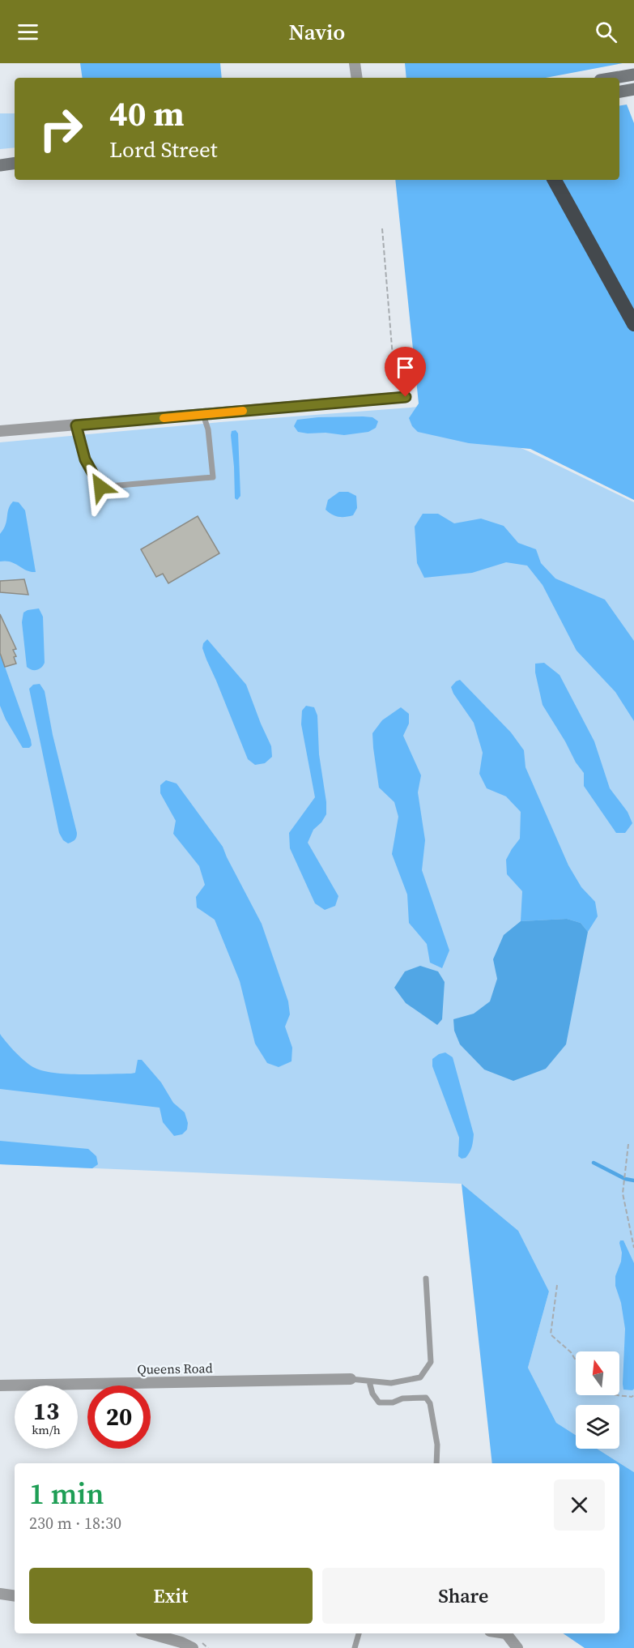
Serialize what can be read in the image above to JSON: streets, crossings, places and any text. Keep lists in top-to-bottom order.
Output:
{
  "streets": {
    "street": ["Queens Road"]
  },
  "north": "top",
  "page": {
    "header": "Navio",
    "turn": ["40 m", "Lord Street"],
    "speed": "13 km/h",
    "limit": "20",
    "heading": ["1 min", "230 m · 18:30"],
    "buttons": ["Exit", "Share"]
  }
}
